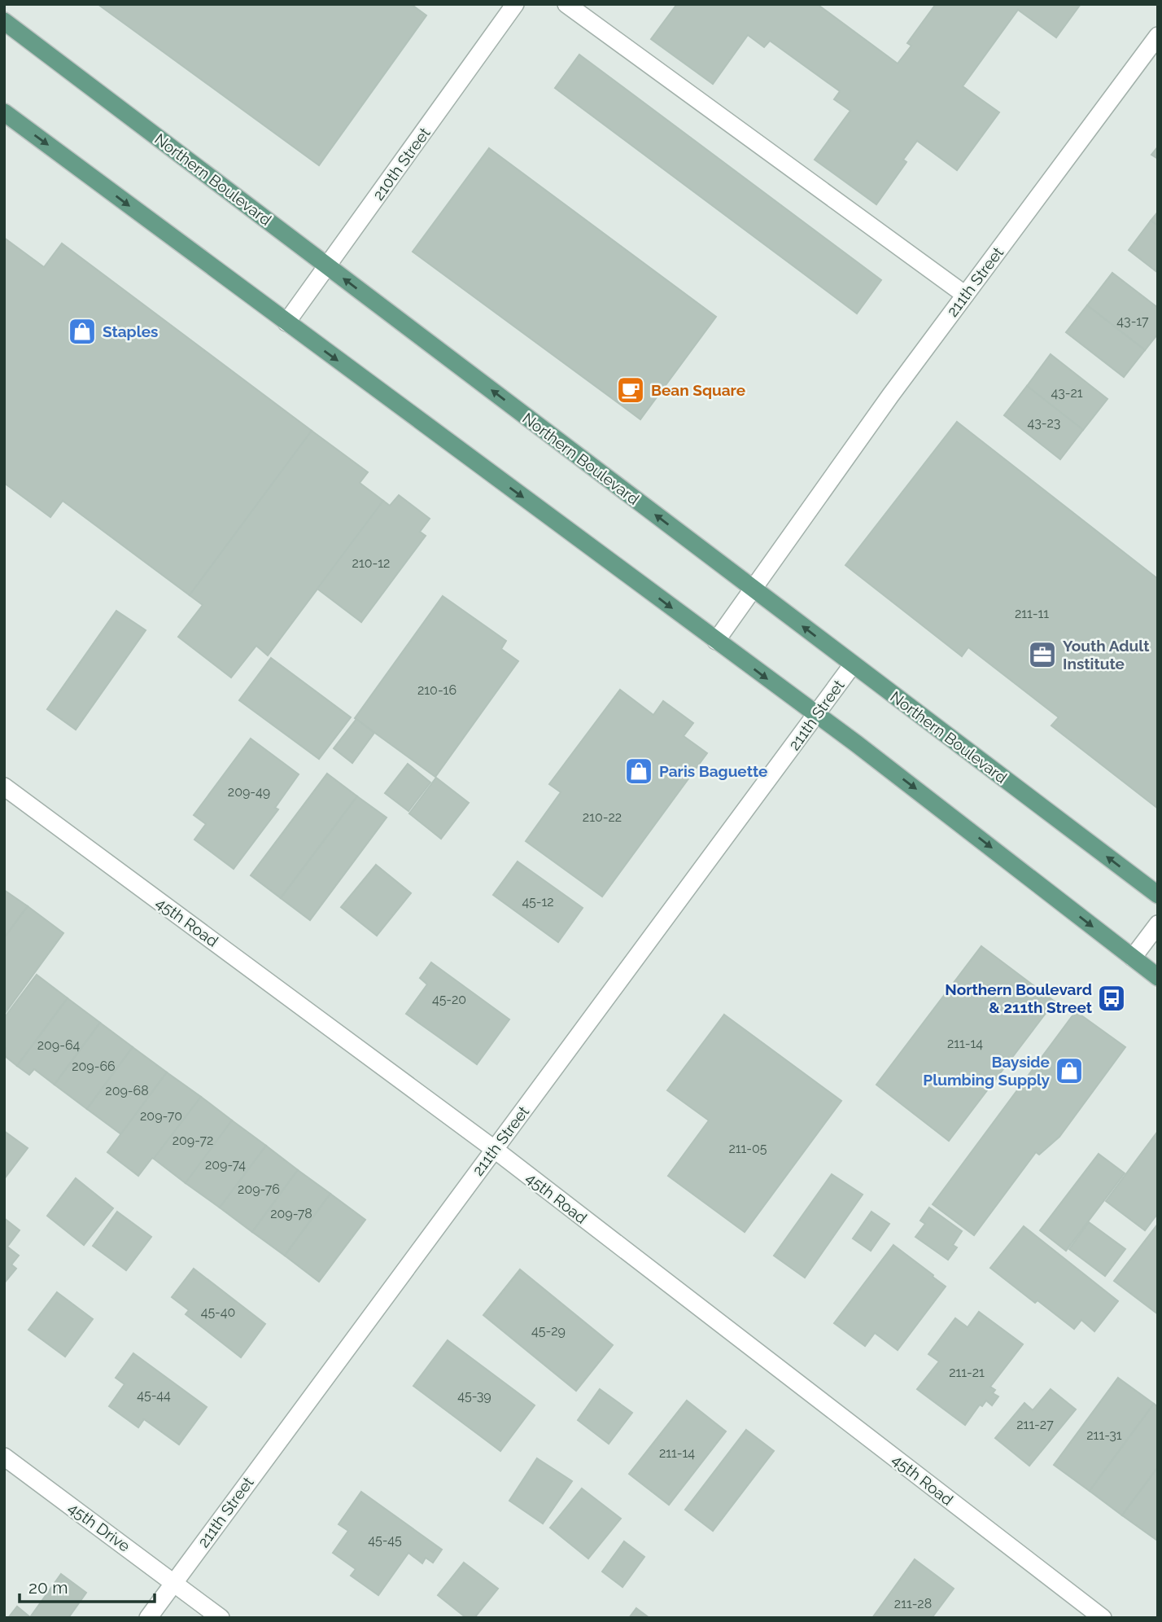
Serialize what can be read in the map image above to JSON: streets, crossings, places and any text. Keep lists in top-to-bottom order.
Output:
{
  "streets": {
    "main road": ["Northern Boulevard"],
    "street": [
      "210th Street",
      "211th Street",
      "45th Road",
      "45th Drive"
    ]
  },
  "crossings": [
    ["210th Street", "Northern Boulevard"],
    ["Northern Boulevard", "211th Street"],
    ["211th Street", "45th Road"],
    ["211th Street", "45th Drive"]
  ],
  "places": {
    "shop": ["Staples", "Paris Baguette", "Bayside Plumbing Supply"],
    "cafe": ["Bean Square"],
    "office": ["Youth Adult Institute"],
    "bus stop": ["Northern Boulevard & 211th Street"]
  },
  "house_numbers": [
    "43-17",
    "43-21",
    "43-23",
    "210-12",
    "211-11",
    "210-16",
    "209-49",
    "210-22",
    "45-12",
    "45-20",
    "211-14",
    "209-64",
    "209-66",
    "209-68",
    "209-70",
    "209-72",
    "211-05",
    "209-74",
    "209-76",
    "209-78",
    "45-40",
    "45-29",
    "211-21",
    "45-44",
    "45-39",
    "211-27",
    "211-31",
    "211-14",
    "45-45",
    "211-28"
  ],
  "scale_bar": "20 m"
}
